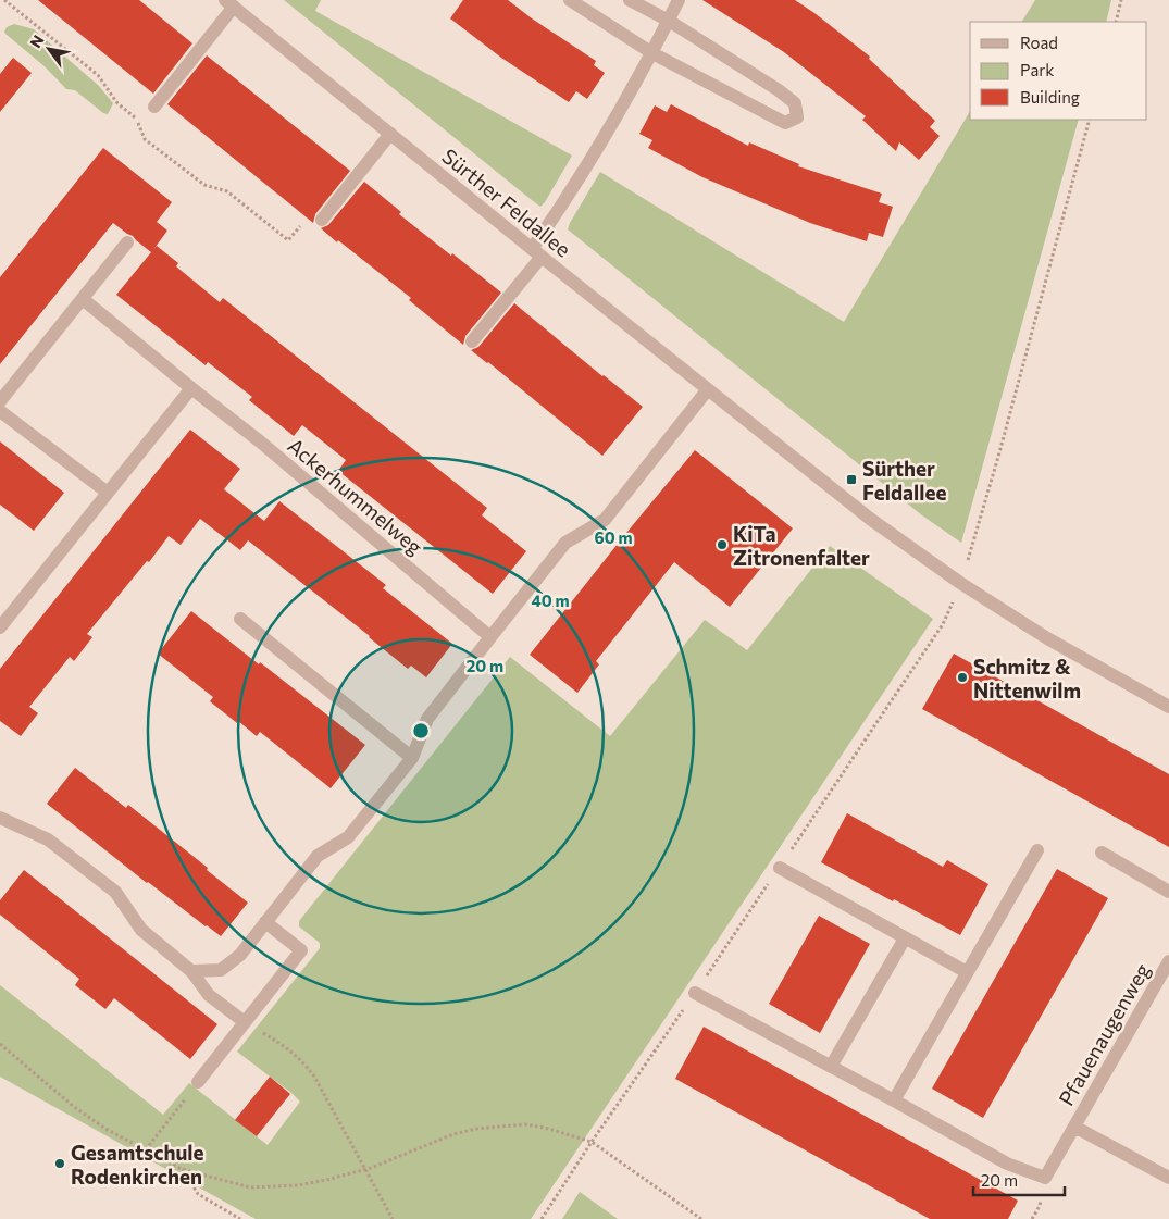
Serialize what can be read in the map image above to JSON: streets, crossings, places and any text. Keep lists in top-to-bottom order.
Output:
{
  "streets": {
    "street": ["Sürther Feldallee", "Ackerhummelweg", "Pfauenaugenweg"]
  },
  "places": {
    "transit": ["Sürther Feldallee"],
    "other": ["KiTa Zitronenfalter", "Schmitz & Nittenwilm", "Gesamtschule Rodenkirchen"]
  },
  "legend": ["Road", "Park", "Building"],
  "scale_bar": "20 m",
  "north": "top left",
  "rings": ["60 m", "40 m", "20 m"]
}
